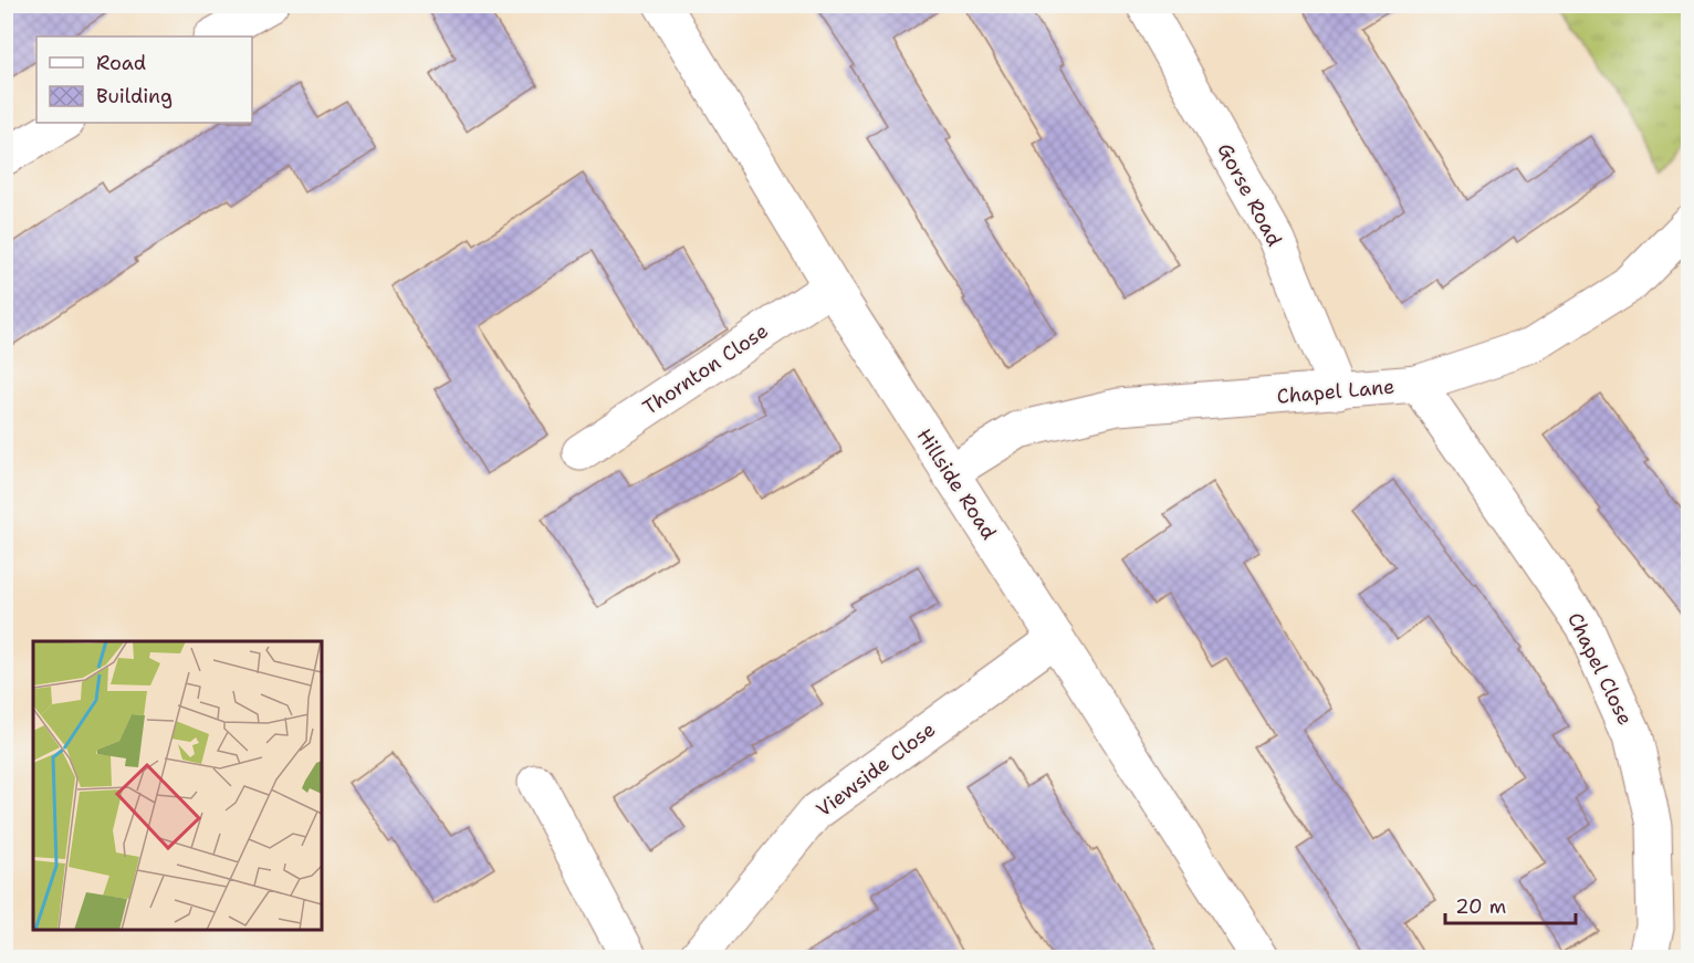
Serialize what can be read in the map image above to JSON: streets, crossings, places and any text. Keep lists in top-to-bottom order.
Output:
{
  "streets": {
    "street": [
      "Gorse Road",
      "Thornton Close",
      "Chapel Lane",
      "Hillside Road",
      "Chapel Close",
      "Viewside Close"
    ]
  },
  "crossings": [
    ["Gorse Road", "Chapel Lane"],
    ["Thornton Close", "Hillside Road"],
    ["Chapel Lane", "Hillside Road"],
    ["Chapel Lane", "Chapel Close"],
    ["Hillside Road", "Viewside Close"]
  ],
  "legend": ["Road", "Building"],
  "scale_bar": "20 m"
}
